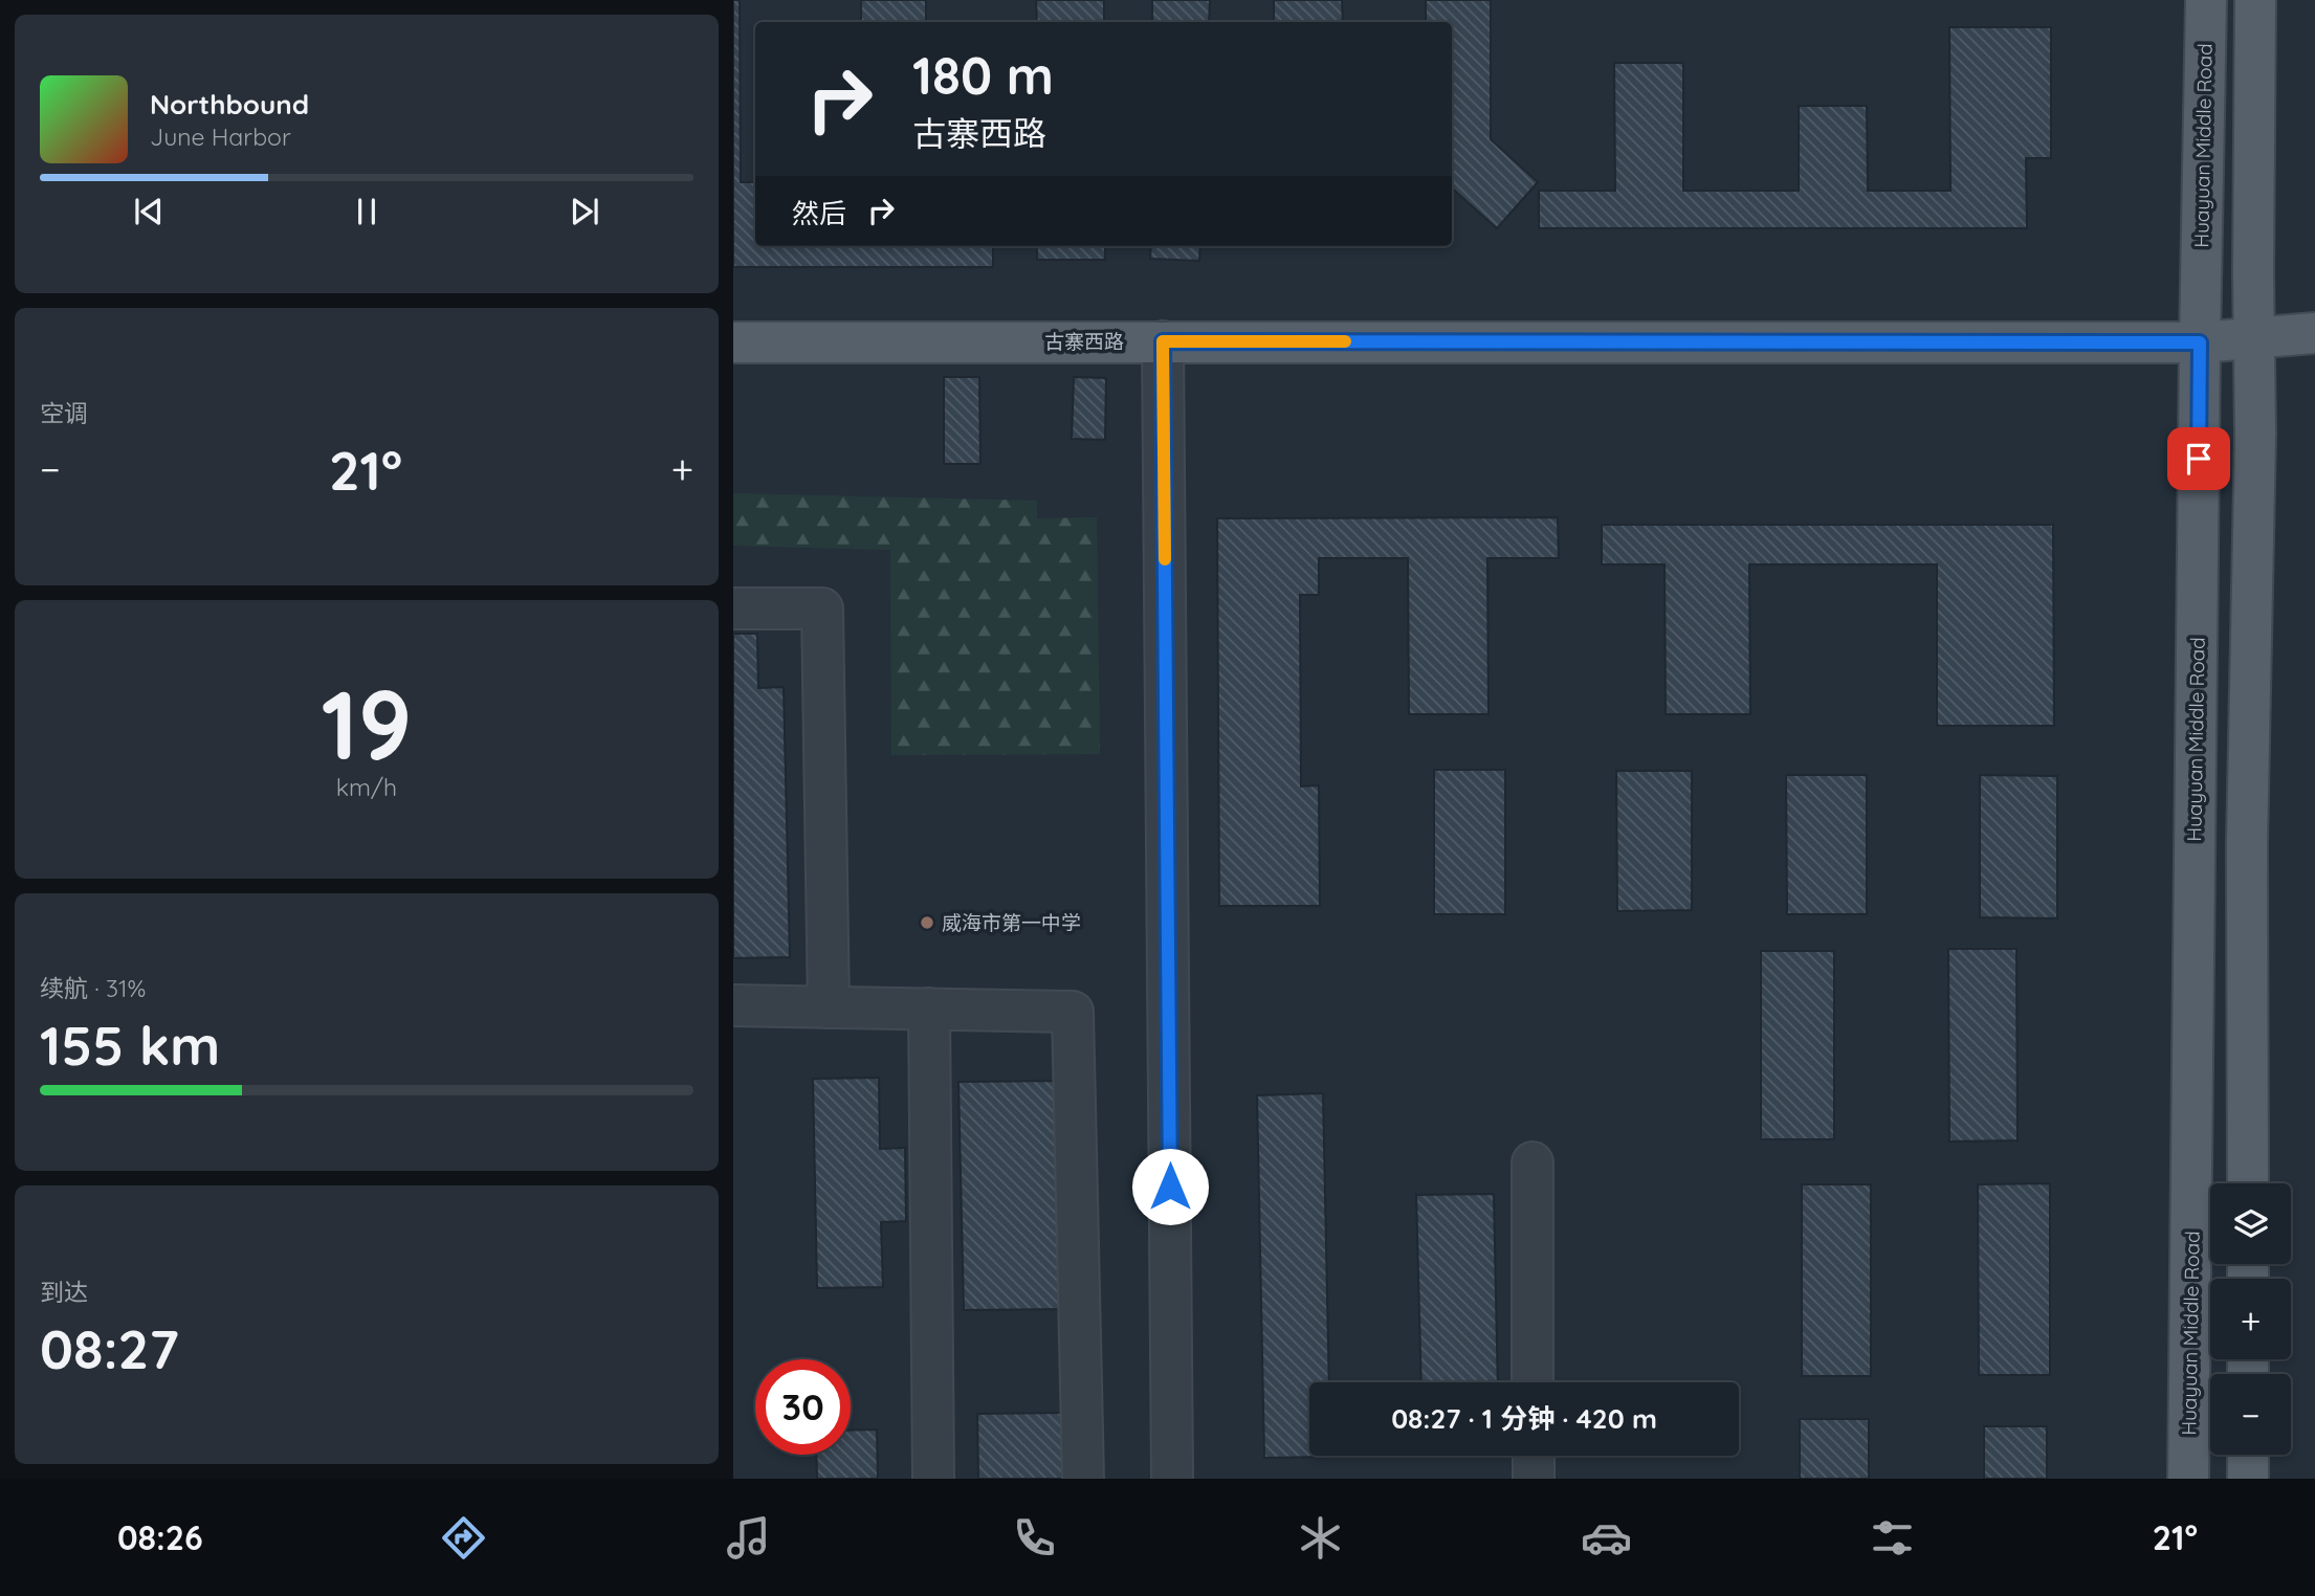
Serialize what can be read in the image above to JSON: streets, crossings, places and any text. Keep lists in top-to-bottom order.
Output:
{
  "streets": {
    "main road": ["Huayuan Middle Road", "古寨西路"]
  },
  "crossings": [
    ["Huayuan Middle Road", "古寨西路"]
  ],
  "places": ["威海市第一中学"],
  "page": {
    "turn": ["180 m", "古寨西路"],
    "song": ["Northbound", "June Harbor"],
    "then": "然后",
    "tile": [
      "空调",
      ["19", "km/h"],
      ["续航 · 31%", "155 km"],
      ["到达", "08:27"]
    ],
    "heat": ["−", "21°", "+"],
    "map_buttons": ["+", "−"],
    "limit": "30",
    "trip": "08:27 · 1 分钟 · 420 m",
    "tabs": ["08:26", "21°"]
  }
}
